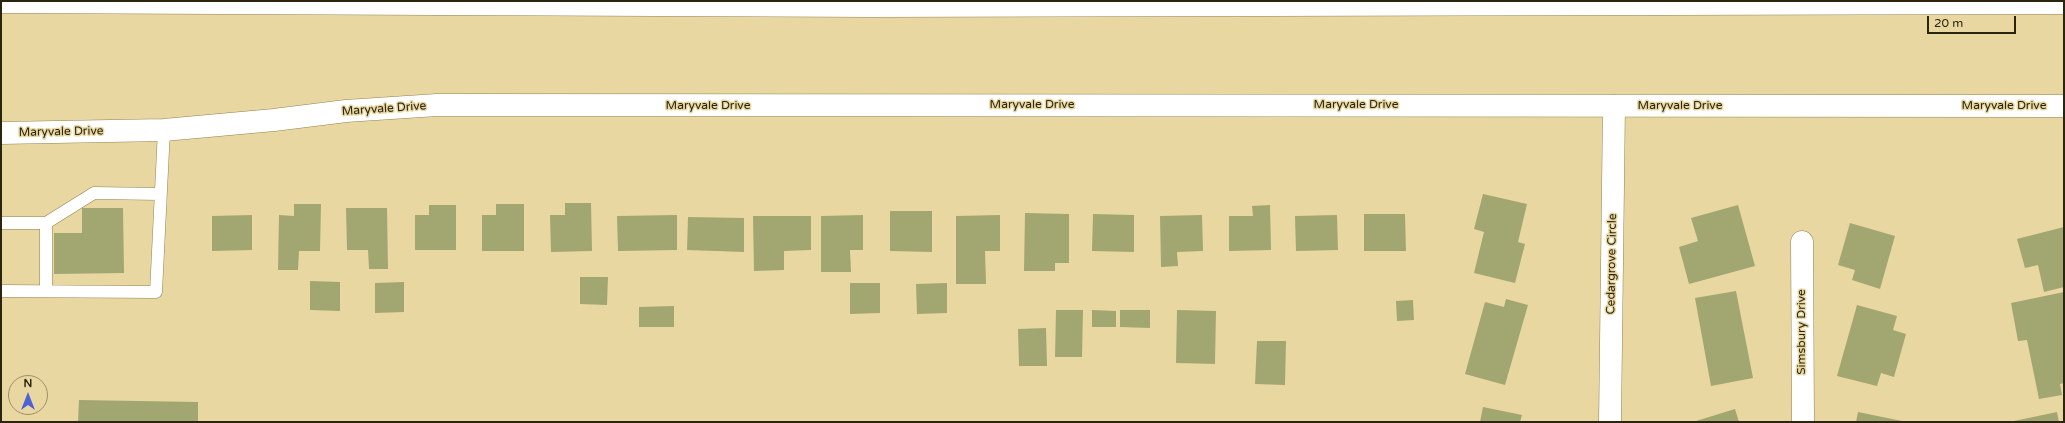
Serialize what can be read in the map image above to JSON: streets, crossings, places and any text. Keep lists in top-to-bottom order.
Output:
{
  "streets": {
    "main road": ["Maryvale Drive", "Cedargrove Circle", "Simsbury Drive"]
  },
  "crossings": [
    ["Maryvale Drive", "Cedargrove Circle"]
  ],
  "scale_bar": "20 m",
  "north": "top"
}
